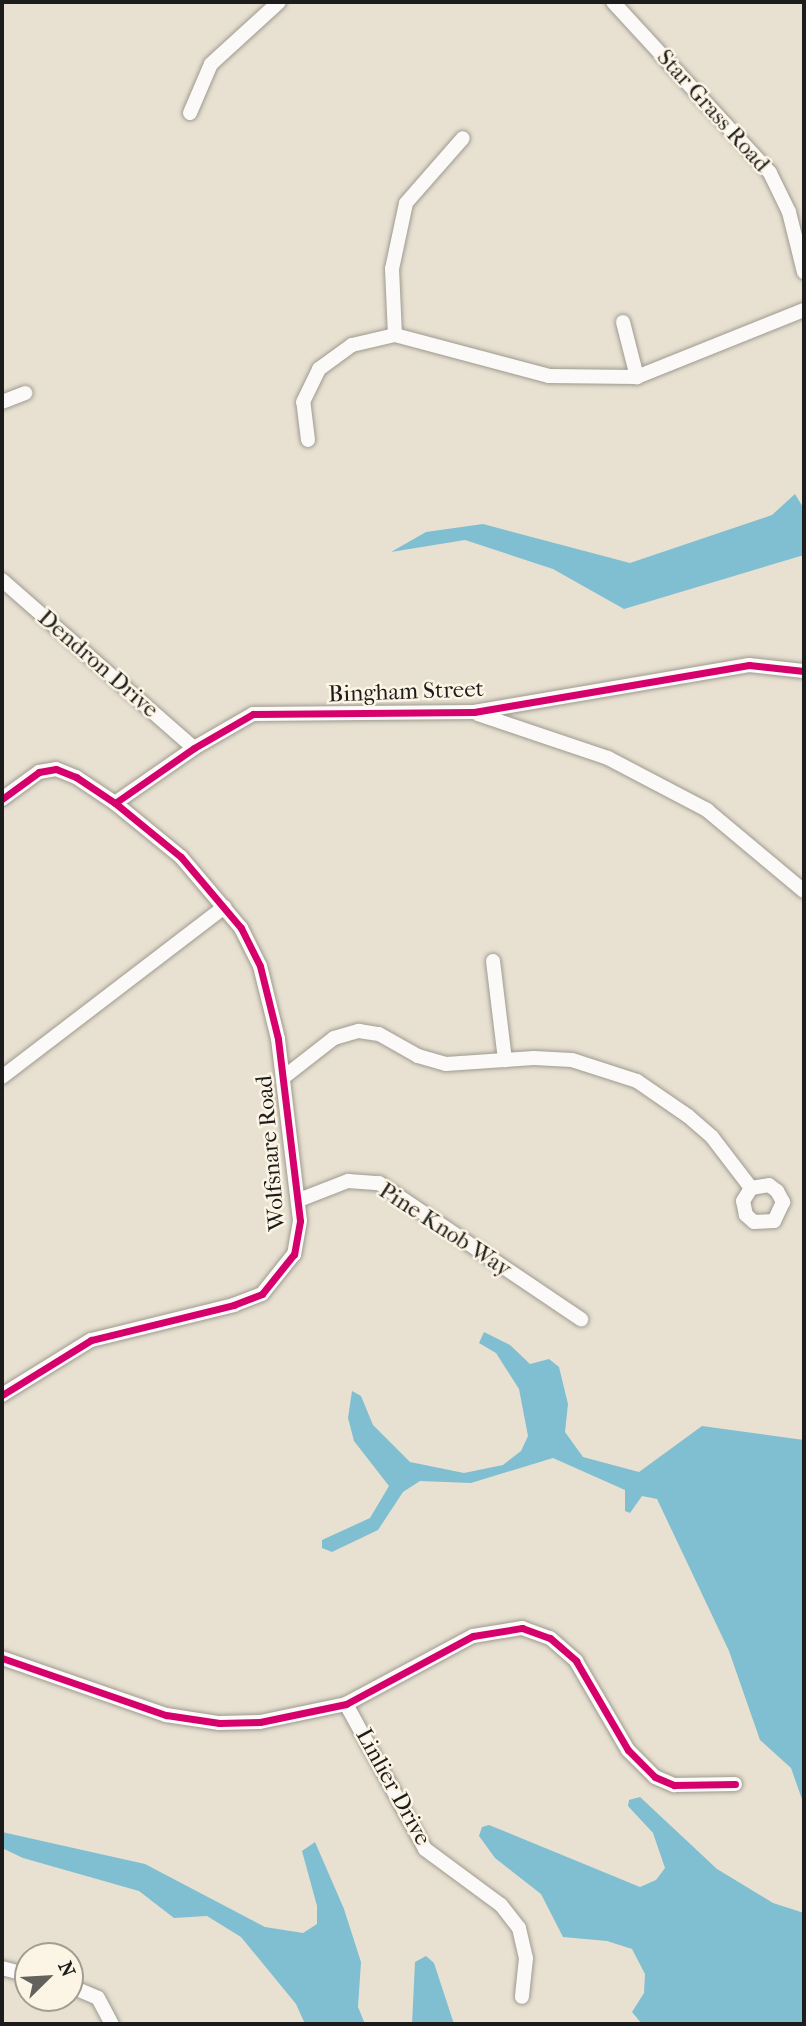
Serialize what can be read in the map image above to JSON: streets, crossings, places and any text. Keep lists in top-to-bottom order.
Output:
{
  "streets": {
    "street": [
      "Star Grass Road",
      "Dendron Drive",
      "Bingham Street",
      "Wolfsnare Road",
      "Pine Knob Way",
      "Linlier Drive"
    ]
  },
  "crossings": [
    ["Dendron Drive", "Bingham Street"],
    ["Bingham Street", "Wolfsnare Road"],
    ["Wolfsnare Road", "Pine Knob Way"]
  ],
  "north": "top right"
}
